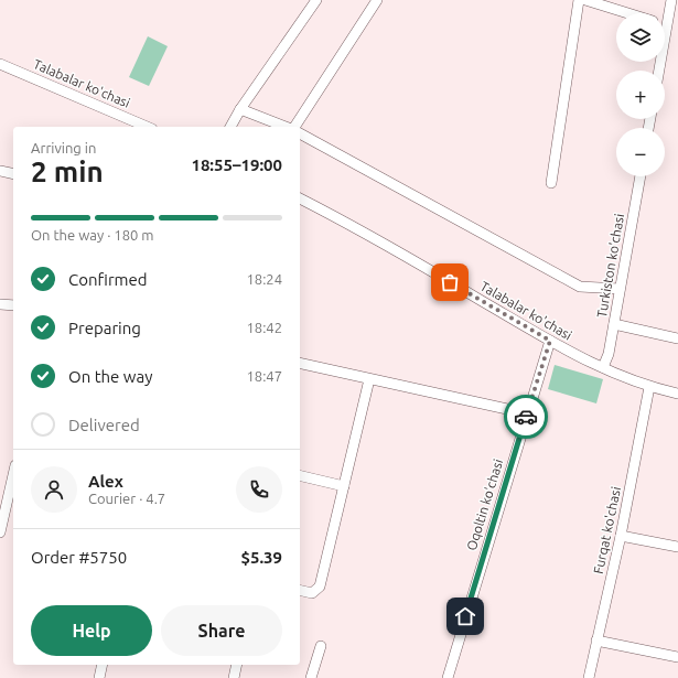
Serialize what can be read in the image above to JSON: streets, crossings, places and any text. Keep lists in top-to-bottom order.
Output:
{
  "streets": {
    "street": [
      "Talabalar ko'chasi",
      "Turkiston ko'chasi",
      "Oqoltin ko'chasi",
      "Furqat ko'chasi"
    ]
  },
  "crossings": [
    ["Talabalar ko'chasi", "Turkiston ko'chasi"],
    ["Talabalar ko'chasi", "Oqoltin ko'chasi"],
    ["Talabalar ko'chasi", "Furqat ko'chasi"]
  ],
  "page": {
    "map_buttons": ["+", "−"],
    "heading": ["2 min", "Arriving in", "18:55–19:00"],
    "panel": [
      "Alex",
      "Courier · 4.7",
      "Order #5750",
      "$5.39"
    ],
    "bar": "On the way · 180 m",
    "list": [
      ["Confirmed", "18:24"],
      ["Preparing", "18:42"],
      ["On the way", "18:47"],
      "Delivered"
    ],
    "buttons": ["Help", "Share"]
  }
}
